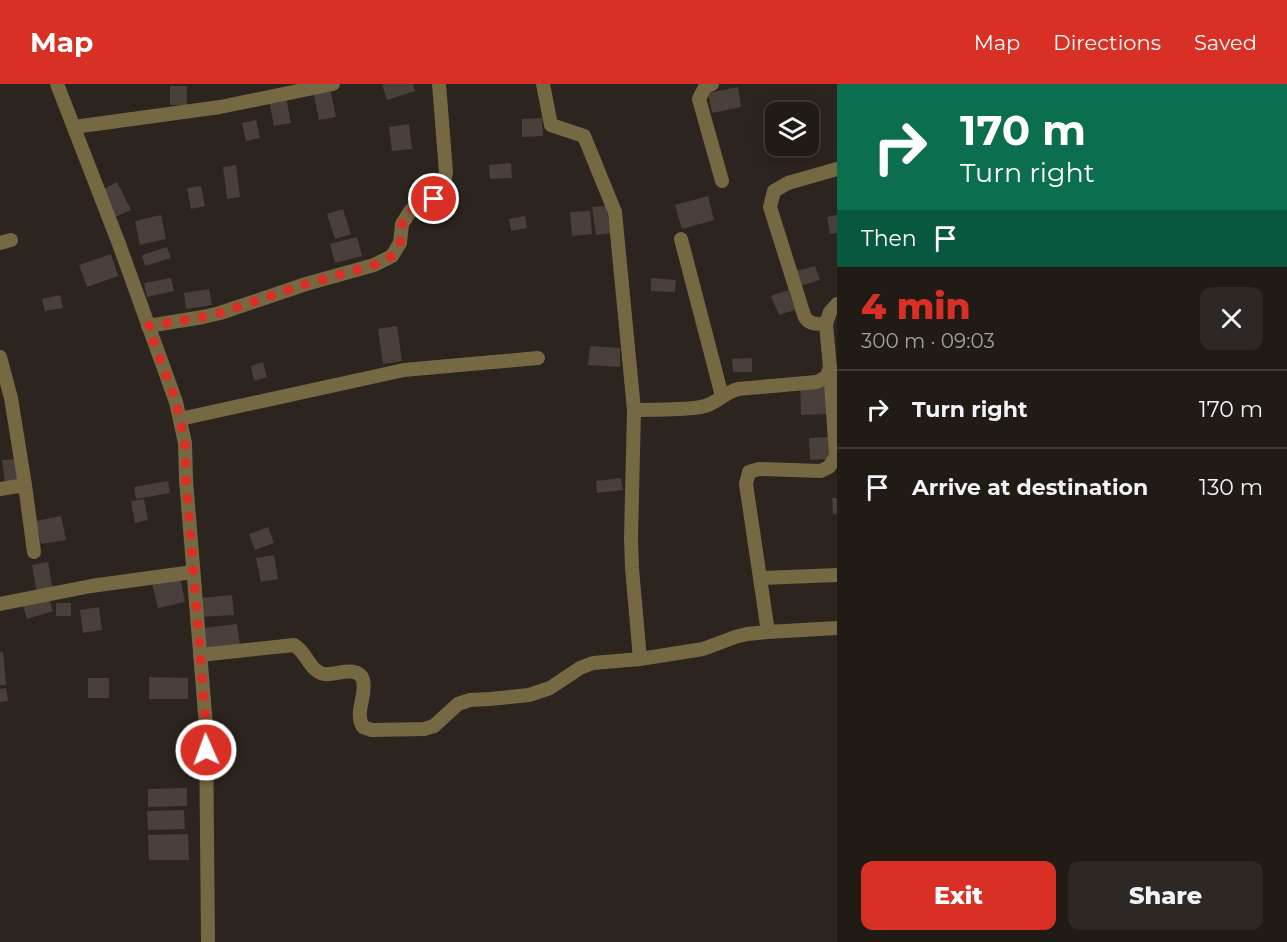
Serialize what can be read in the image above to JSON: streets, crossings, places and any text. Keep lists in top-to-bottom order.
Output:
{
  "page": {
    "header": "Map",
    "nav": ["Map", "Directions", "Saved"],
    "turn": ["170 m", "Turn right"],
    "then": "Then",
    "heading": ["4 min", "300 m · 09:03"],
    "list": [
      {
        "name": "Turn right",
        "value": "170 m"
      },
      {
        "name": "Arrive at destination",
        "value": "130 m"
      }
    ],
    "buttons": ["Exit", "Share"]
  }
}
